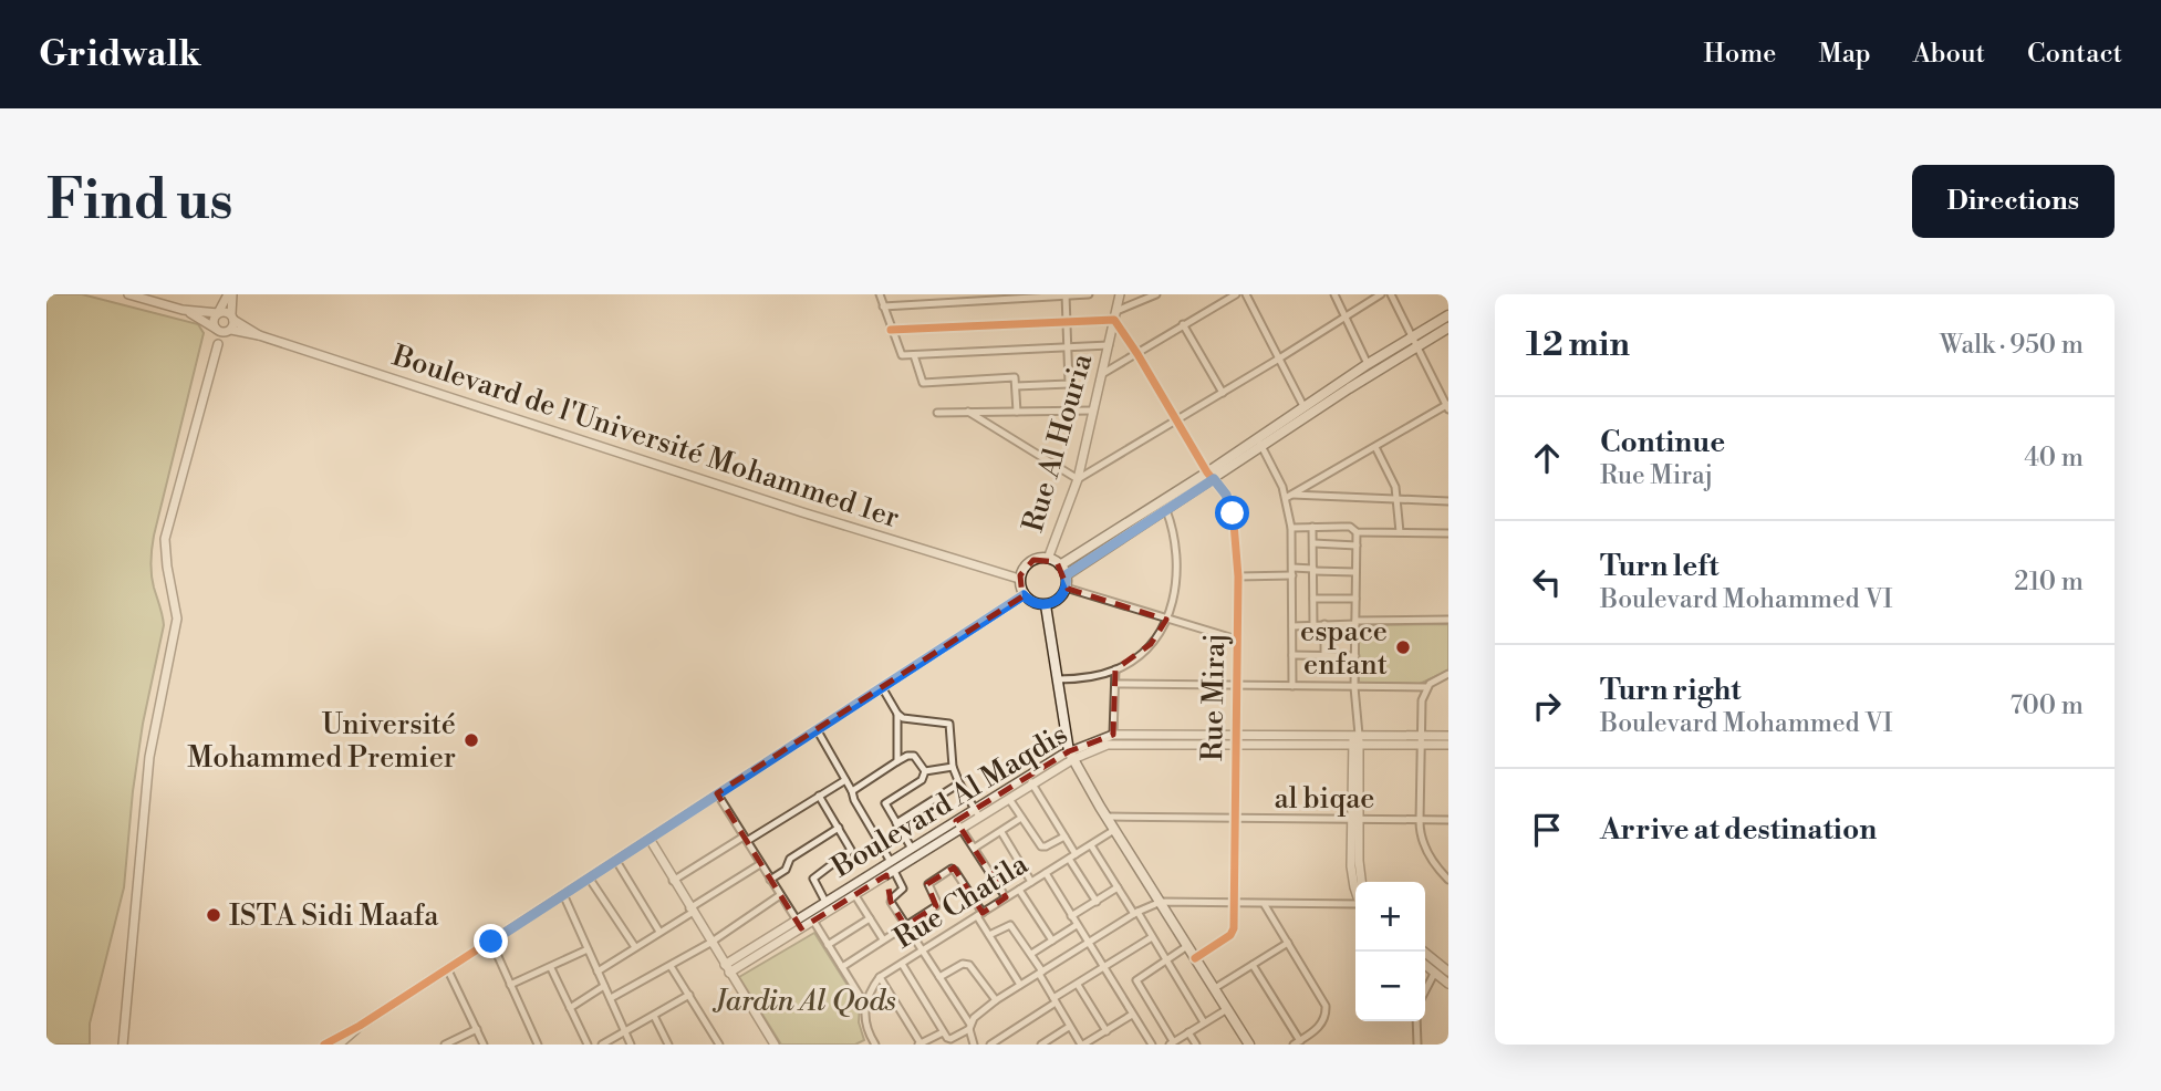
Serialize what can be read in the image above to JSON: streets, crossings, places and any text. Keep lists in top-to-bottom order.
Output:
{
  "streets": {
    "street": [
      "Boulevard de l'Université Mohammed 1er",
      "Rue Al Houria",
      "Rue Miraj",
      "al biqae",
      "Boulevard Al Maqdis",
      "Rue Chatila"
    ]
  },
  "crossings": [
    ["Boulevard de l'Université Mohammed 1er", "Rue Al Houria"],
    ["Rue Al Houria", "Rue Miraj"],
    ["Rue Miraj", "al biqae"],
    ["Rue Miraj", "Boulevard Al Maqdis"]
  ],
  "parks": ["Jardin Al Qods"],
  "places": ["espace enfant", "Université Mohammed Premier", "ISTA Sidi Maafa"],
  "page": {
    "header": "Gridwalk",
    "nav": [
      "Home",
      "Map",
      "About",
      "Contact"
    ],
    "buttons": "Directions",
    "title": "Find us",
    "heading": ["12 min", "Walk · 950 m"],
    "list": [
      ["Continue", "Rue Miraj", "40 m"],
      ["Turn left", "Boulevard Mohammed VI", "210 m"],
      ["Turn right", "Boulevard Mohammed VI", "700 m"],
      "Arrive at destination"
    ],
    "map_buttons": ["+", "−"]
  }
}
